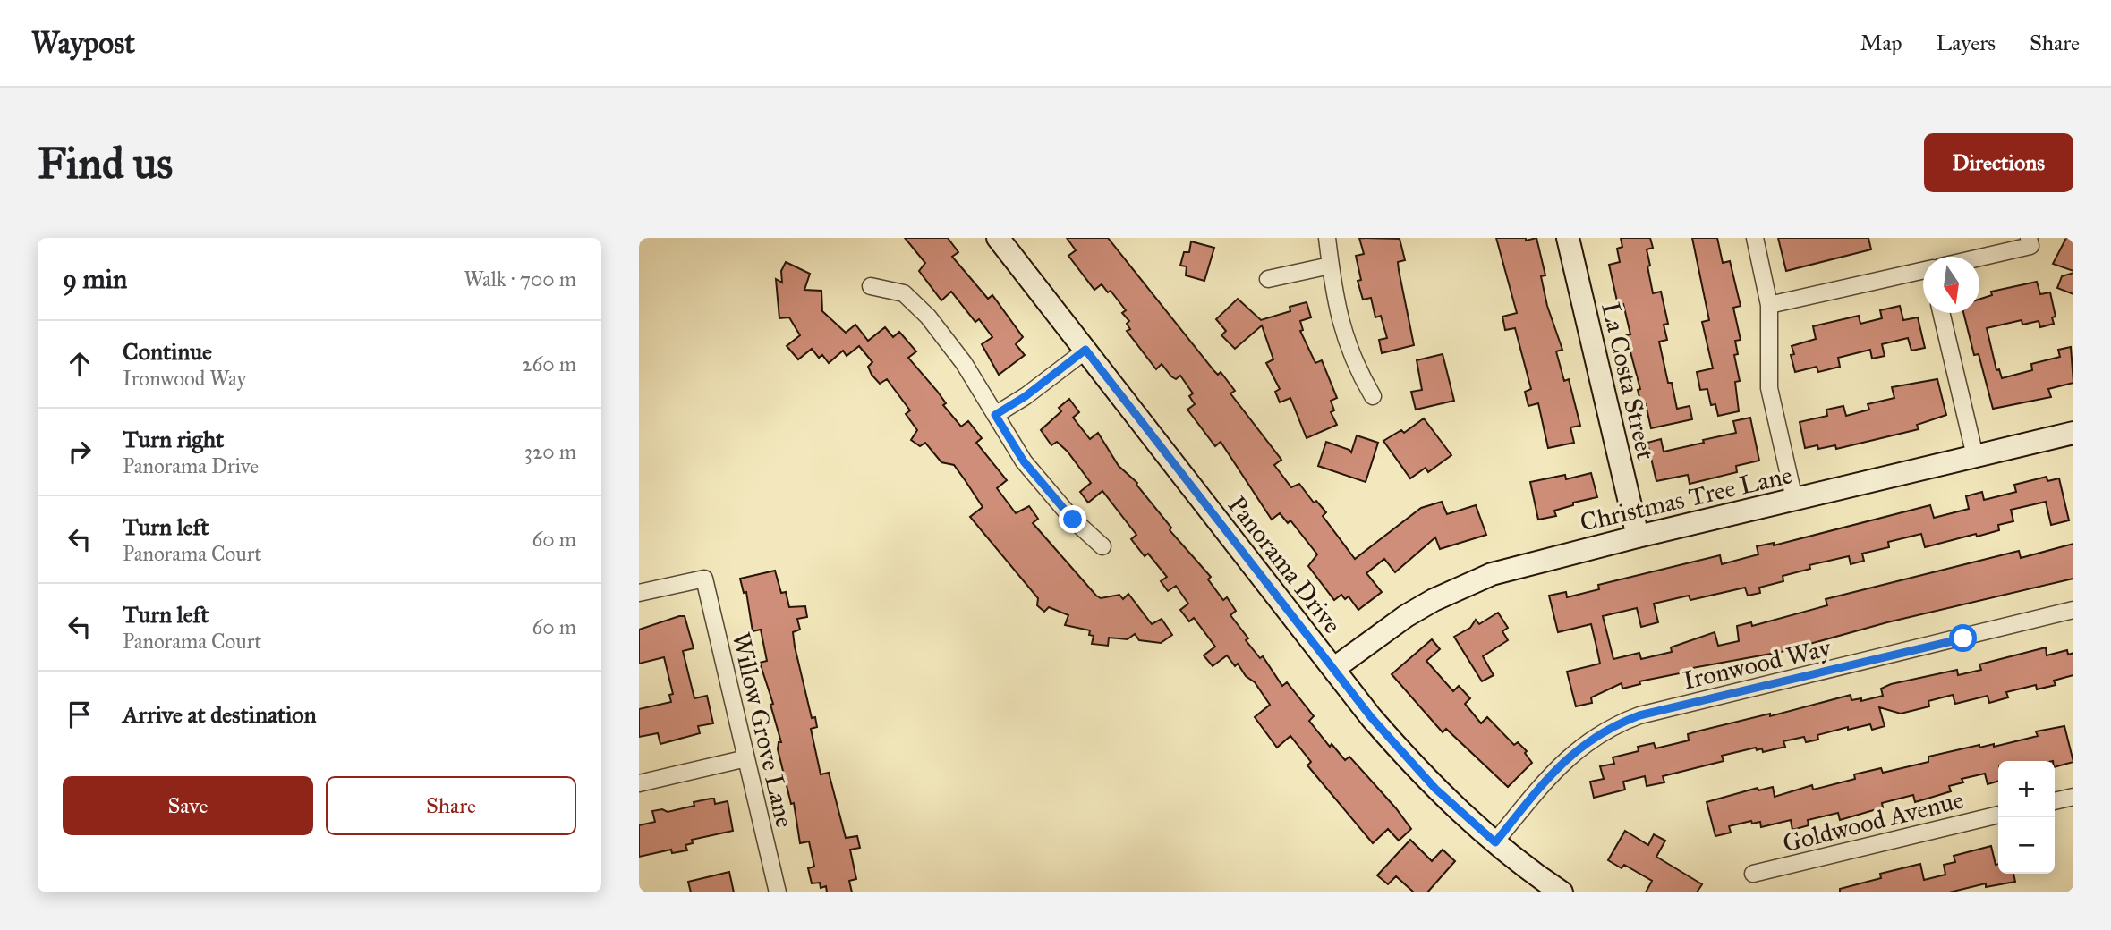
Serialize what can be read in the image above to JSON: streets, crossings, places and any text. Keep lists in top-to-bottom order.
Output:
{
  "streets": {
    "street": [
      "La Costa Street",
      "Christmas Tree Lane",
      "Panorama Drive",
      "Ironwood Way",
      "Willow Grove Lane",
      "Goldwood Avenue"
    ]
  },
  "crossings": [
    ["La Costa Street", "Christmas Tree Lane"],
    ["Christmas Tree Lane", "Panorama Drive"],
    ["Panorama Drive", "Ironwood Way"]
  ],
  "north": "bottom",
  "page": {
    "header": "Waypost",
    "nav": ["Map", "Layers", "Share"],
    "buttons": [
      "Directions",
      ["Save", "Share"]
    ],
    "title": "Find us",
    "heading": ["9 min", "Walk · 700 m"],
    "list": [
      ["Continue", "Ironwood Way", "260 m"],
      ["Turn right", "Panorama Drive", "320 m"],
      ["Turn left", "Panorama Court", "60 m"],
      ["Turn left", "Panorama Court", "60 m"],
      "Arrive at destination"
    ],
    "map_buttons": ["+", "−"]
  }
}
